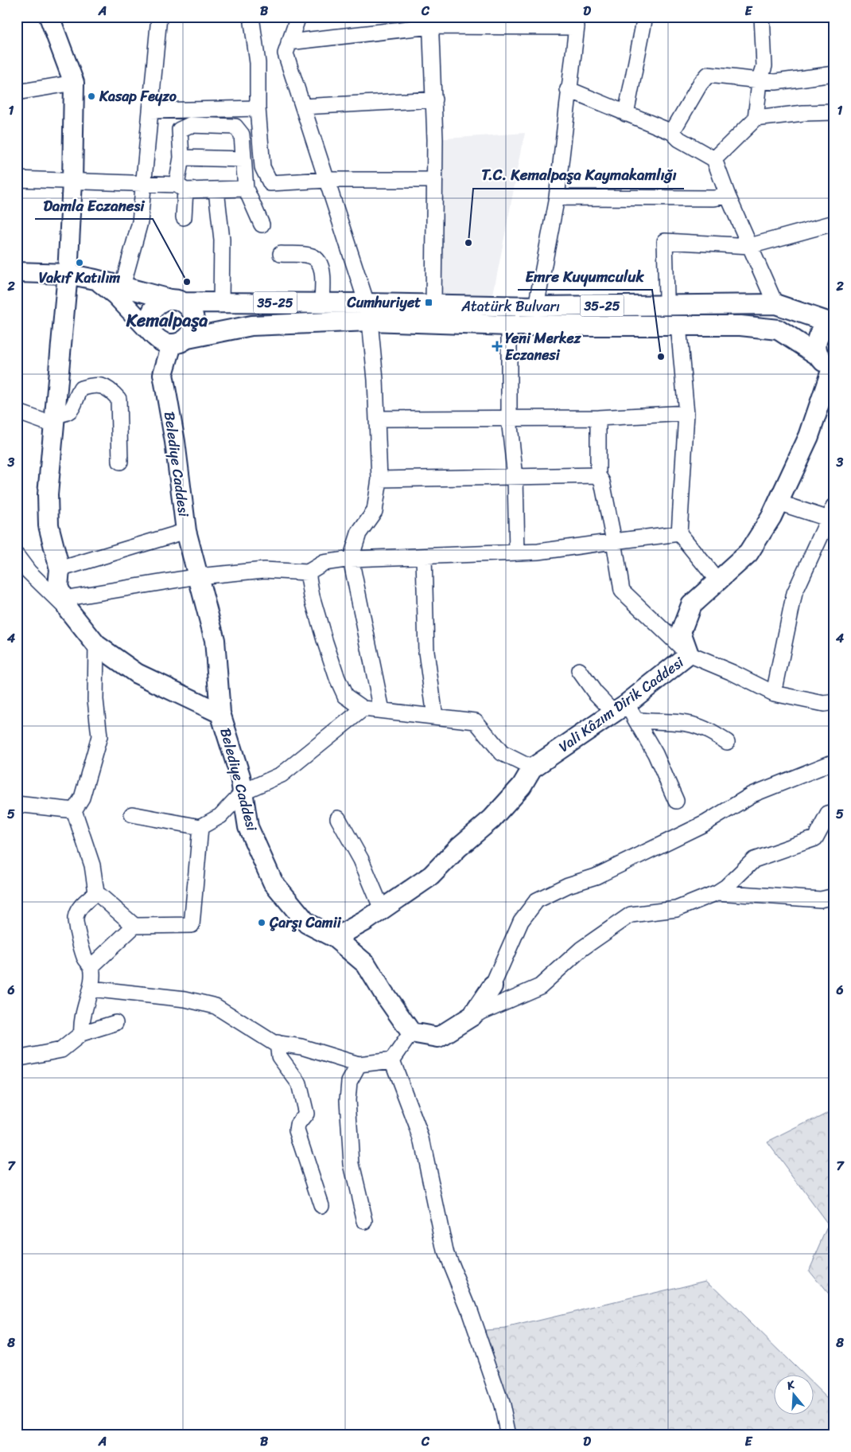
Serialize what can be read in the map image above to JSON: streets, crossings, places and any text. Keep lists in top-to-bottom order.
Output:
{
  "streets": {
    "main road": [
      "35-25",
      "Atatürk Bulvarı",
      "Belediye Caddesi",
      "Vali Kâzım Dirik Caddesi"
    ]
  },
  "crossings": [
    ["35-25", "Atatürk Bulvarı"],
    ["35-25", "Belediye Caddesi"],
    ["35-25", "Vali Kâzım Dirik Caddesi"],
    ["Atatürk Bulvarı", "Belediye Caddesi"],
    ["Atatürk Bulvarı", "Vali Kâzım Dirik Caddesi"],
    ["Belediye Caddesi", "Vali Kâzım Dirik Caddesi"]
  ],
  "districts": ["Kemalpaşa"],
  "places": {
    "other": [
      "Kasap Feyzo",
      "T.C. Kemalpaşa Kaymakamlığı",
      "Vakıf Katılım",
      "Damla Eczanesi",
      "Emre Kuyumculuk",
      "Çarşı Camii"
    ],
    "transit": ["Cumhuriyet"],
    "health": ["Yeni Merkez Eczanesi"]
  },
  "north": "top",
  "grid": {
    "columns": [
      "A",
      "B",
      "C",
      "D",
      "E"
    ],
    "rows": [
      "1",
      "2",
      "3",
      "4",
      "5",
      "6",
      "7",
      "8"
    ]
  }
}
